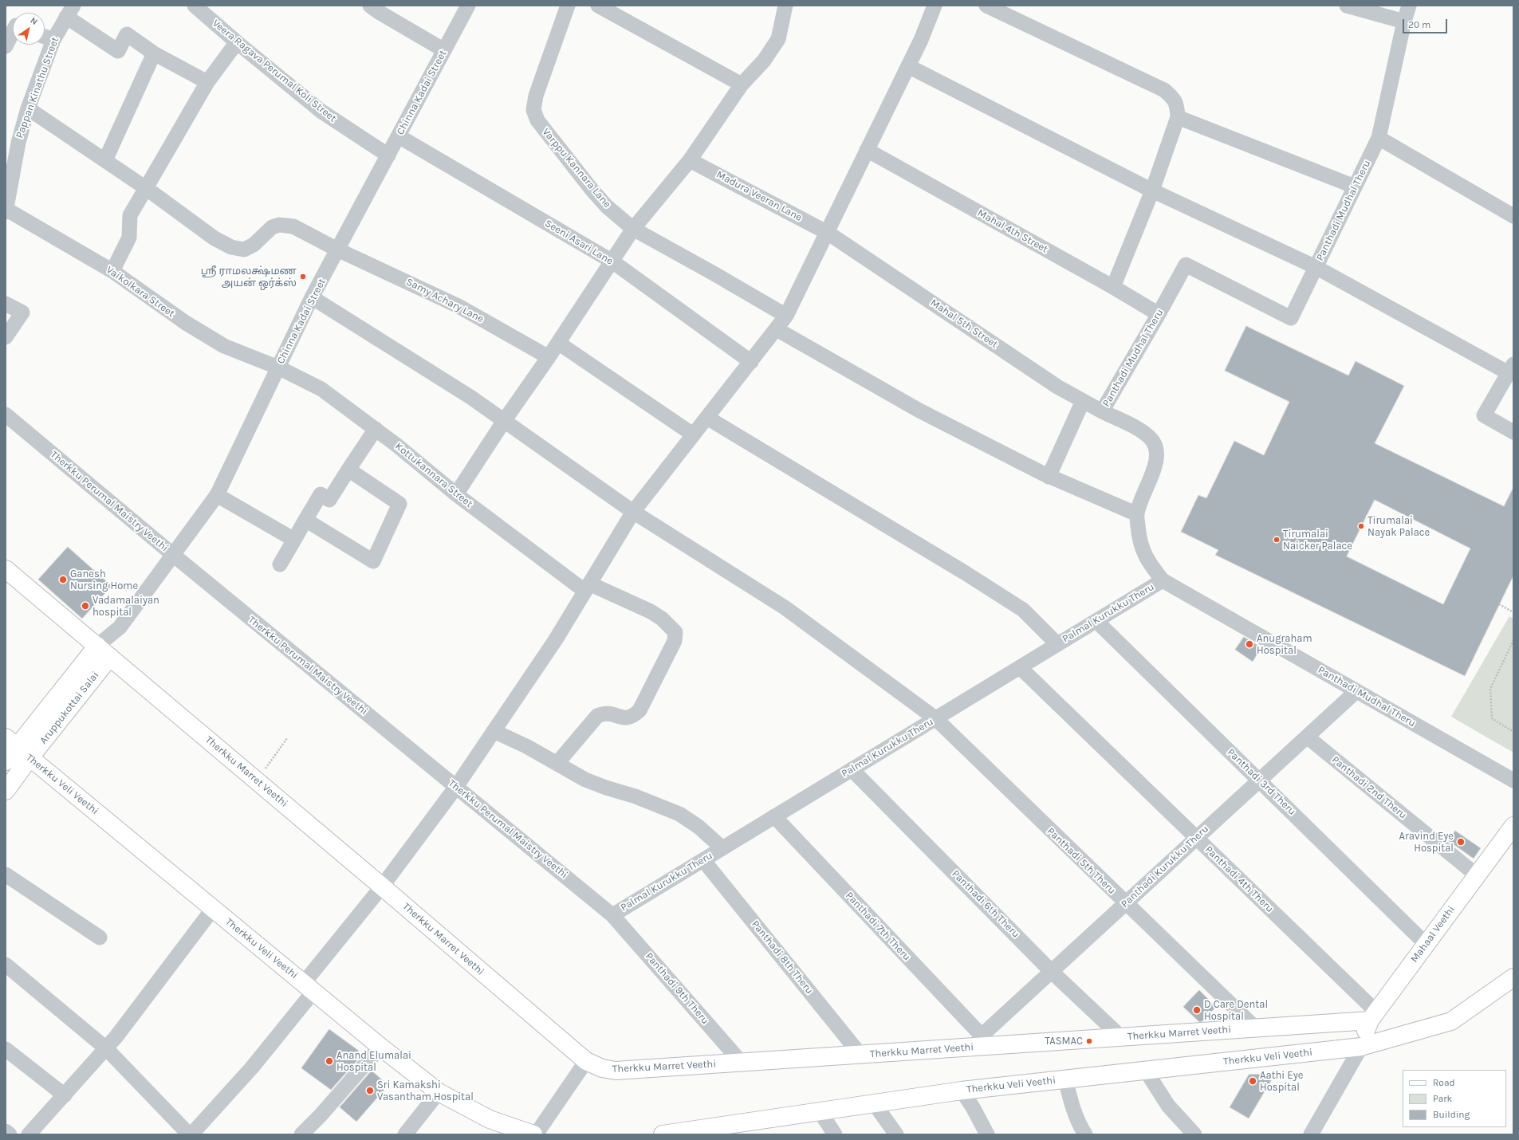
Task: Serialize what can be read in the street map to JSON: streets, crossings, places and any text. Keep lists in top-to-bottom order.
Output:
{
  "streets": {
    "main road": [
      "Aruppukottai Salai",
      "Therkku Marret Veethi",
      "Therkku Veli Veethi",
      "Mahaal Veethi"
    ],
    "street": [
      "Veera Ragava Perumal Koli Street",
      "Pappan Kinathu Street",
      "Chinna Kadai Street",
      "Varppu Kannara Lane",
      "Madura Veeran Lane",
      "Panthadi Mudhal Theru",
      "Mahal 4th Street",
      "Seeni Asari Lane",
      "Vaikolkara Street",
      "Samy Achary Lane",
      "Mahal 5th Street",
      "Kottukannara Street",
      "Therkku Perumal Maistry Veethi",
      "Palmal Kurukku Theru",
      "Panthadi 3rd Theru",
      "Panthadi 2nd Theru",
      "Panthadi 5th Theru",
      "Panthadi Kurukku Theru",
      "Panthadi 4th Theru",
      "Panthadi 6th Theru",
      "Panthadi 7th Theru",
      "Panthadi 8th Theru",
      "Panthadi 9th Theru"
    ]
  },
  "crossings": [
    ["Veera Ragava Perumal Koli Street", "Chinna Kadai Street"],
    ["Pappan Kinathu Street", "Vaikolkara Street"],
    ["Pappan Kinathu Street", "Samy Achary Lane"],
    ["Chinna Kadai Street", "Seeni Asari Lane"],
    ["Chinna Kadai Street", "Vaikolkara Street"],
    ["Chinna Kadai Street", "Samy Achary Lane"],
    ["Chinna Kadai Street", "Kottukannara Street"],
    ["Chinna Kadai Street", "Therkku Perumal Maistry Veethi"],
    ["Chinna Kadai Street", "Aruppukottai Salai"],
    ["Chinna Kadai Street", "Therkku Marret Veethi"],
    ["Chinna Kadai Street", "Panthadi 5th Theru"],
    ["Madura Veeran Lane", "Mahal 5th Street"],
    ["Panthadi Mudhal Theru", "Mahal 4th Street"],
    ["Panthadi Mudhal Theru", "Mahal 5th Street"],
    ["Panthadi Mudhal Theru", "Palmal Kurukku Theru"],
    ["Panthadi Mudhal Theru", "Panthadi Kurukku Theru"],
    ["Vaikolkara Street", "Kottukannara Street"],
    ["Therkku Perumal Maistry Veethi", "Palmal Kurukku Theru"],
    ["Therkku Perumal Maistry Veethi", "Panthadi 9th Theru"],
    ["Palmal Kurukku Theru", "Panthadi 3rd Theru"],
    ["Palmal Kurukku Theru", "Panthadi 5th Theru"],
    ["Palmal Kurukku Theru", "Panthadi 4th Theru"],
    ["Palmal Kurukku Theru", "Panthadi 6th Theru"],
    ["Palmal Kurukku Theru", "Panthadi 7th Theru"],
    ["Palmal Kurukku Theru", "Panthadi 8th Theru"],
    ["Palmal Kurukku Theru", "Panthadi 9th Theru"],
    ["Aruppukottai Salai", "Therkku Marret Veethi"],
    ["Aruppukottai Salai", "Therkku Veli Veethi"],
    ["Therkku Marret Veethi", "Panthadi 5th Theru"],
    ["Therkku Marret Veethi", "Panthadi Kurukku Theru"],
    ["Therkku Marret Veethi", "Panthadi 4th Theru"],
    ["Therkku Marret Veethi", "Panthadi 6th Theru"],
    ["Therkku Marret Veethi", "Panthadi 7th Theru"],
    ["Therkku Marret Veethi", "Mahaal Veethi"],
    ["Therkku Marret Veethi", "Panthadi 8th Theru"],
    ["Therkku Marret Veethi", "Panthadi 9th Theru"],
    ["Panthadi 3rd Theru", "Panthadi Kurukku Theru"],
    ["Panthadi 3rd Theru", "Mahaal Veethi"],
    ["Therkku Veli Veethi", "Mahaal Veethi"],
    ["Panthadi 2nd Theru", "Panthadi Kurukku Theru"],
    ["Panthadi 2nd Theru", "Mahaal Veethi"],
    ["Panthadi 5th Theru", "Panthadi Kurukku Theru"],
    ["Panthadi Kurukku Theru", "Panthadi 4th Theru"],
    ["Panthadi Kurukku Theru", "Panthadi 6th Theru"],
    ["Panthadi Kurukku Theru", "Panthadi 7th Theru"],
    ["Panthadi 4th Theru", "Mahaal Veethi"]
  ],
  "places": [
    "ஶ்ரீ ராமலக்ஷ்மண அயன் ஒர்க்ஸ்",
    "Tirumalai Nayak Palace",
    "Tirumalai Naicker Palace",
    "Ganesh Nursing Home",
    "Vadamalaiyan hospital",
    "Anugraham Hospital",
    "Aravind Eye Hospital",
    "D Care Dental Hospital",
    "TASMAC",
    "Anand Elumalai Hospital",
    "Aathi Eye Hospital",
    "Sri Kamakshi Vasantham Hospital"
  ],
  "legend": ["Road", "Park", "Building"],
  "scale_bar": "20 m",
  "north": "top right"
}
